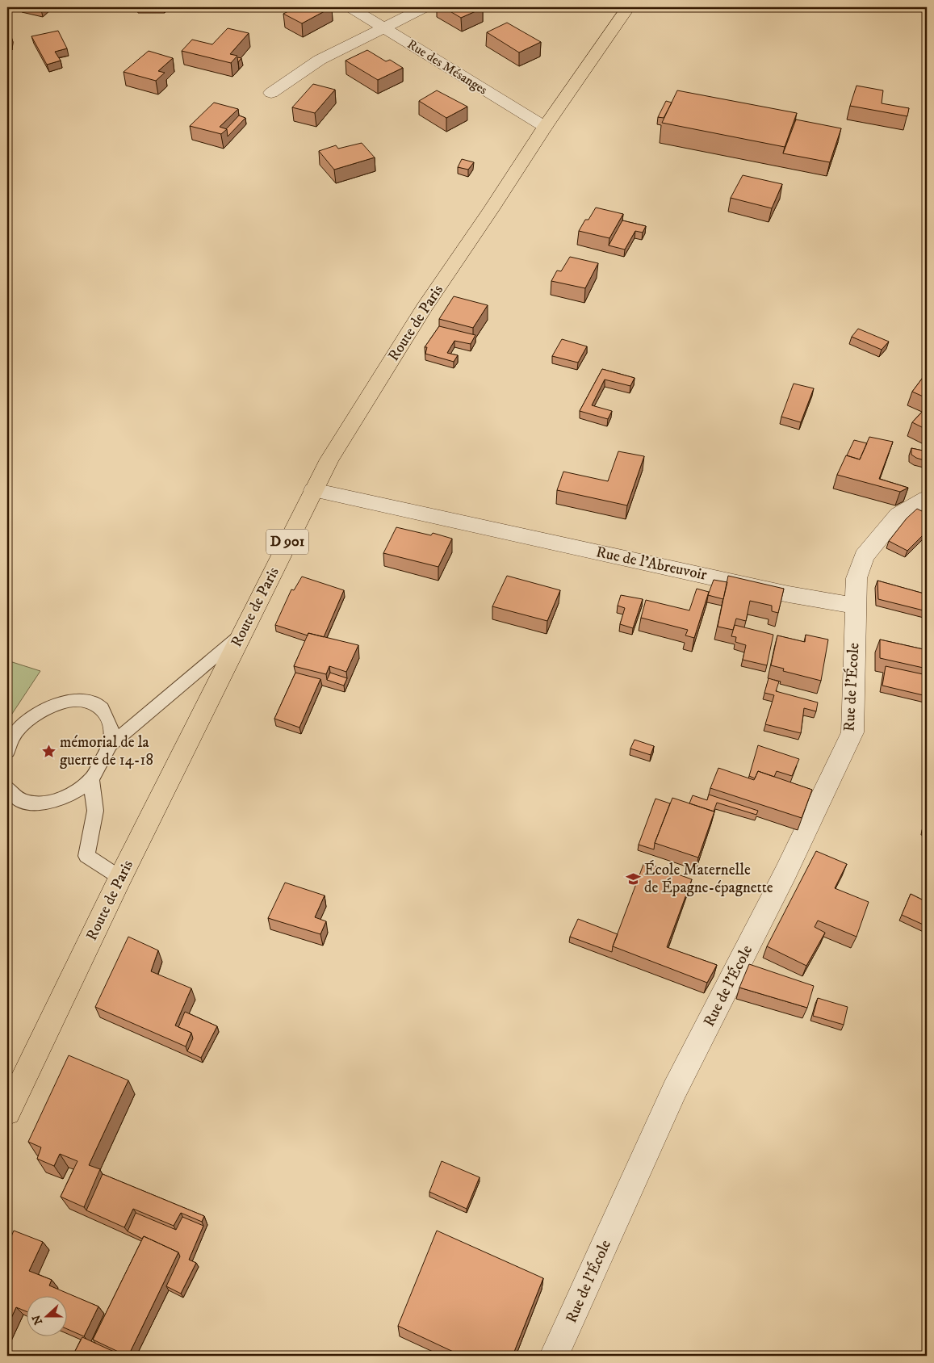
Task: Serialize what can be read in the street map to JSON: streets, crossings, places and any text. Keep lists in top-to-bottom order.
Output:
{
  "streets": {
    "main road": ["Route de Paris", "D 901"],
    "street": ["Rue des Mésanges", "Rue de l'Abreuvoir", "Rue de l'École"]
  },
  "crossings": [
    ["Rue des Mésanges", "Route de Paris"],
    ["Route de Paris", "Rue de l'Abreuvoir"],
    ["Rue de l'Abreuvoir", "Rue de l'École"]
  ],
  "places": {
    "place": ["mémorial de la guerre de 14-18"],
    "school or university": ["École Maternelle de Épagne-épagnette"]
  },
  "north": "left"
}
